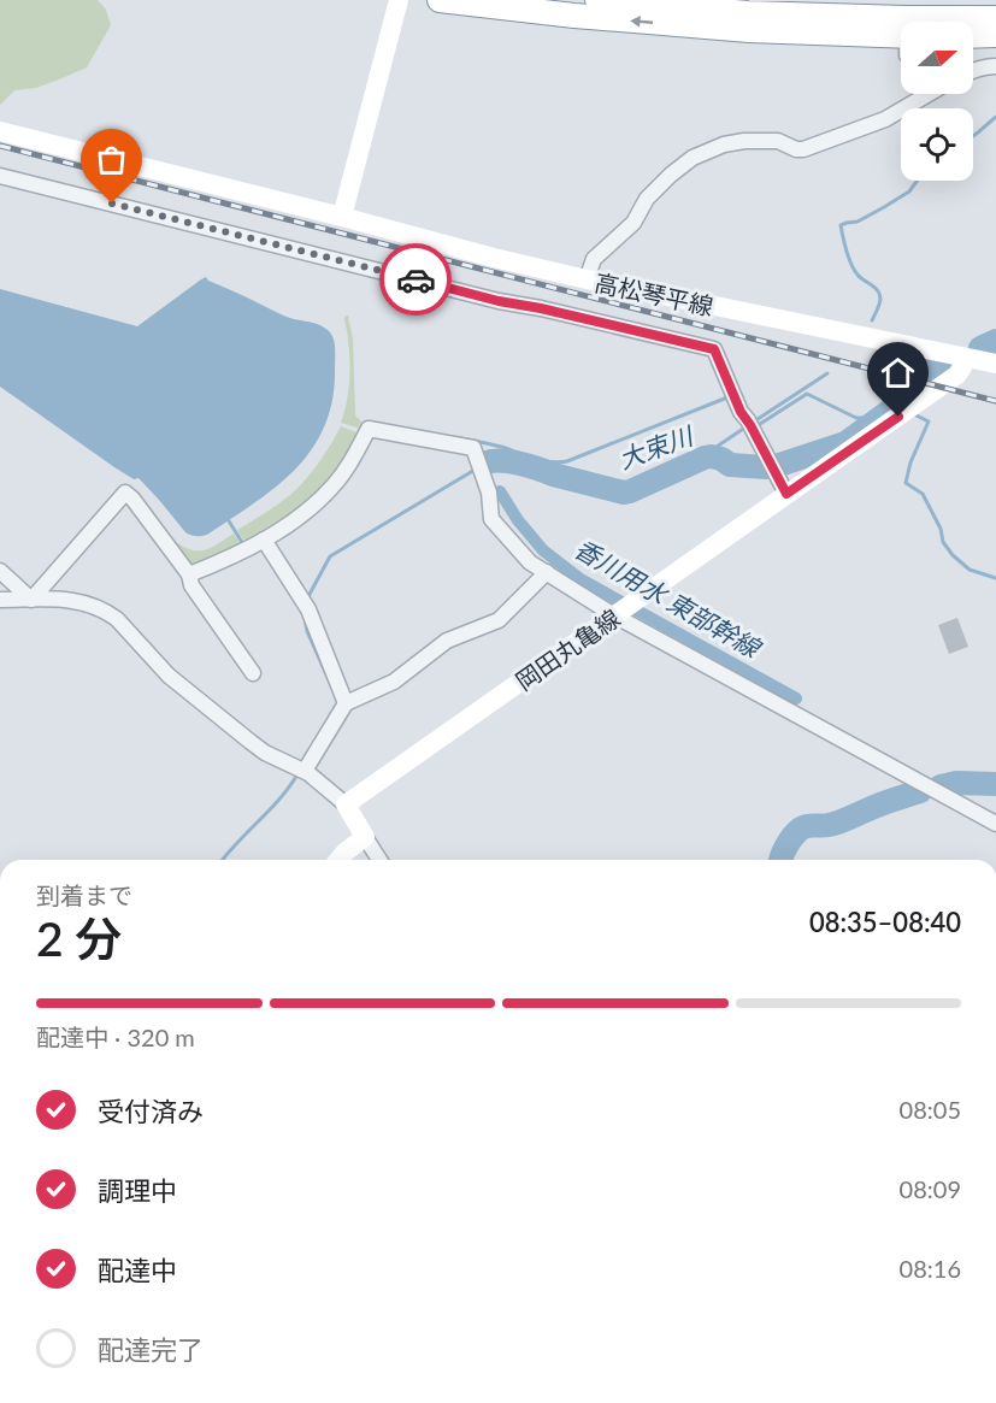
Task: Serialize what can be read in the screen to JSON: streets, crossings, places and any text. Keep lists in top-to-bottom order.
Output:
{
  "streets": {
    "main road": ["高松琴平線", "岡田丸亀線"]
  },
  "crossings": [
    ["高松琴平線", "岡田丸亀線"]
  ],
  "water": ["大束川", "香川用水 東部幹線"],
  "north": "right",
  "page": {
    "heading": ["2 分", "到着まで", "08:35–08:40"],
    "bar": "配達中 · 320 m",
    "list": [
      ["受付済み", "08:05"],
      ["調理中", "08:09"],
      ["配達中", "08:16"],
      "配達完了"
    ]
  }
}
